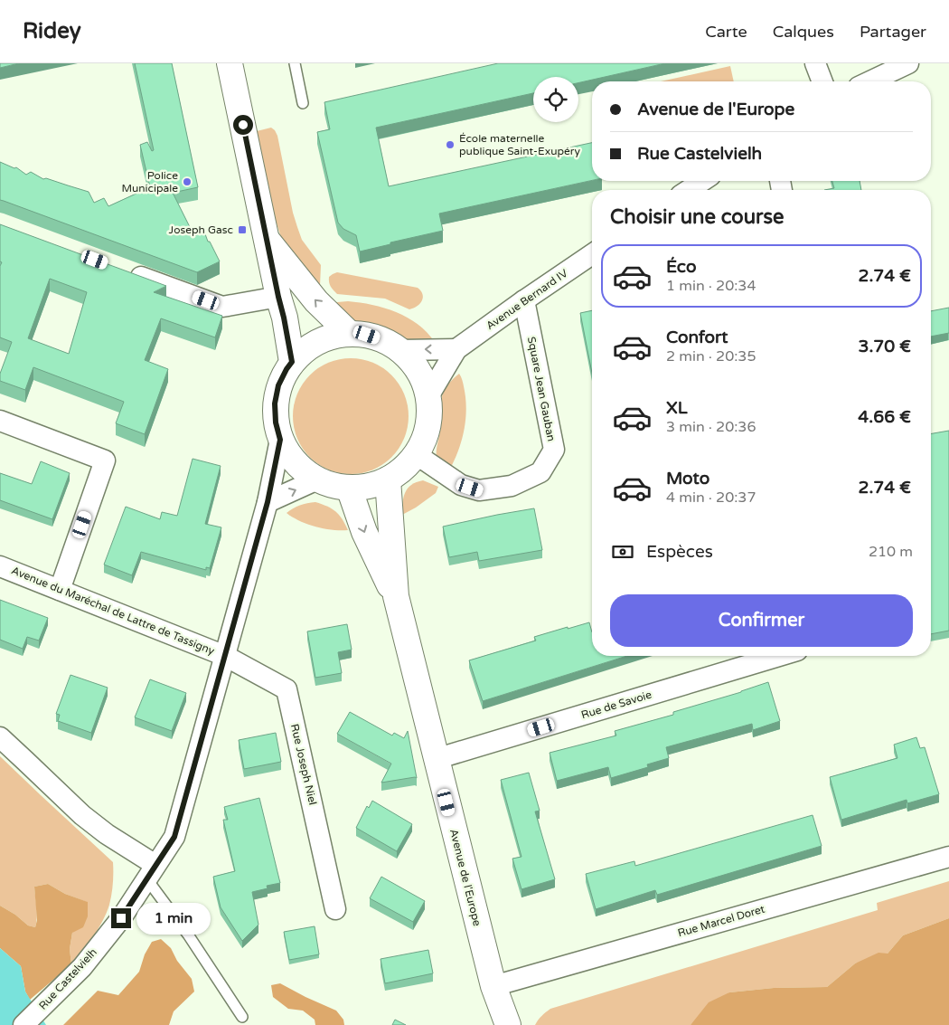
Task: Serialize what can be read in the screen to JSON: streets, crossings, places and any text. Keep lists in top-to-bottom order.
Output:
{
  "streets": {
    "street": [
      "Avenue Bernard IV",
      "Square Jean Gauban",
      "Avenue du Maréchal de Lattre de Tassigny",
      "Rue de Savoie",
      "Rue Joseph Niel",
      "Avenue de l'Europe",
      "Rue Marcel Doret",
      "Rue Castelvielh"
    ]
  },
  "crossings": [
    ["Avenue Bernard IV", "Square Jean Gauban"],
    ["Avenue Bernard IV", "Avenue de l'Europe"],
    ["Avenue Bernard IV", "Rue Castelvielh"],
    ["Square Jean Gauban", "Avenue de l'Europe"],
    ["Square Jean Gauban", "Rue Castelvielh"],
    ["Avenue du Maréchal de Lattre de Tassigny", "Rue Joseph Niel"],
    ["Avenue du Maréchal de Lattre de Tassigny", "Rue Castelvielh"],
    ["Rue de Savoie", "Avenue de l'Europe"],
    ["Rue Joseph Niel", "Rue Castelvielh"],
    ["Avenue de l'Europe", "Rue Marcel Doret"],
    ["Avenue de l'Europe", "Rue Castelvielh"]
  ],
  "places": {
    "other": ["École maternelle publique Saint-Exupéry", "Police Municipale"],
    "transit": ["Joseph Gasc"]
  },
  "page": {
    "header": "Ridey",
    "nav": ["Carte", "Calques", "Partager"],
    "banner": ["Avenue de l'Europe", "Rue Castelvielh"],
    "heading": "Choisir une course",
    "list": [
      {
        "name": "Éco",
        "note": "1 min · 20:34",
        "value": "2.74 €"
      },
      {
        "name": "Confort",
        "note": "2 min · 20:35",
        "value": "3.70 €"
      },
      {
        "name": "XL",
        "note": "3 min · 20:36",
        "value": "4.66 €"
      },
      {
        "name": "Moto",
        "note": "4 min · 20:37",
        "value": "2.74 €"
      }
    ],
    "pay": ["Espèces", "210 m"],
    "buttons": "Confirmer",
    "bubble": "1 min"
  }
}
